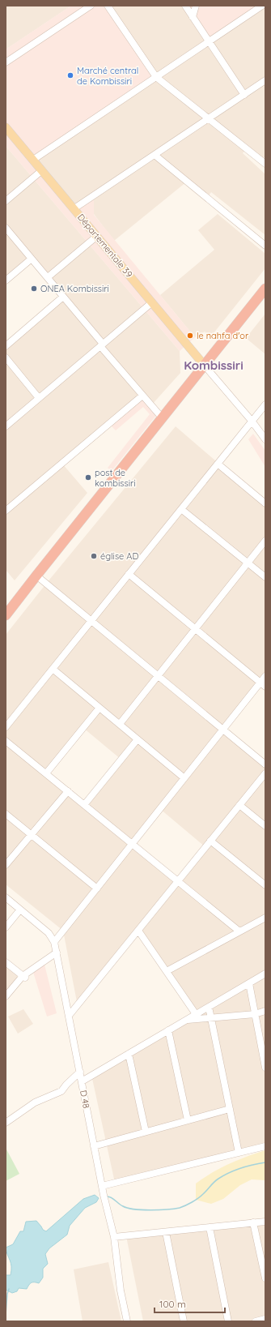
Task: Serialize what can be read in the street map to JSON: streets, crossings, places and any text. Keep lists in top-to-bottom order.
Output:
{
  "streets": {
    "main road": ["Départementale 39"],
    "street": ["D 48"]
  },
  "districts": ["Kombissiri"],
  "places": [
    "Marché central de Kombissiri",
    "ONEA Kombissiri",
    "le nahfa d'or",
    "post de kombissiri",
    "église AD"
  ],
  "scale_bar": "100 m"
}
